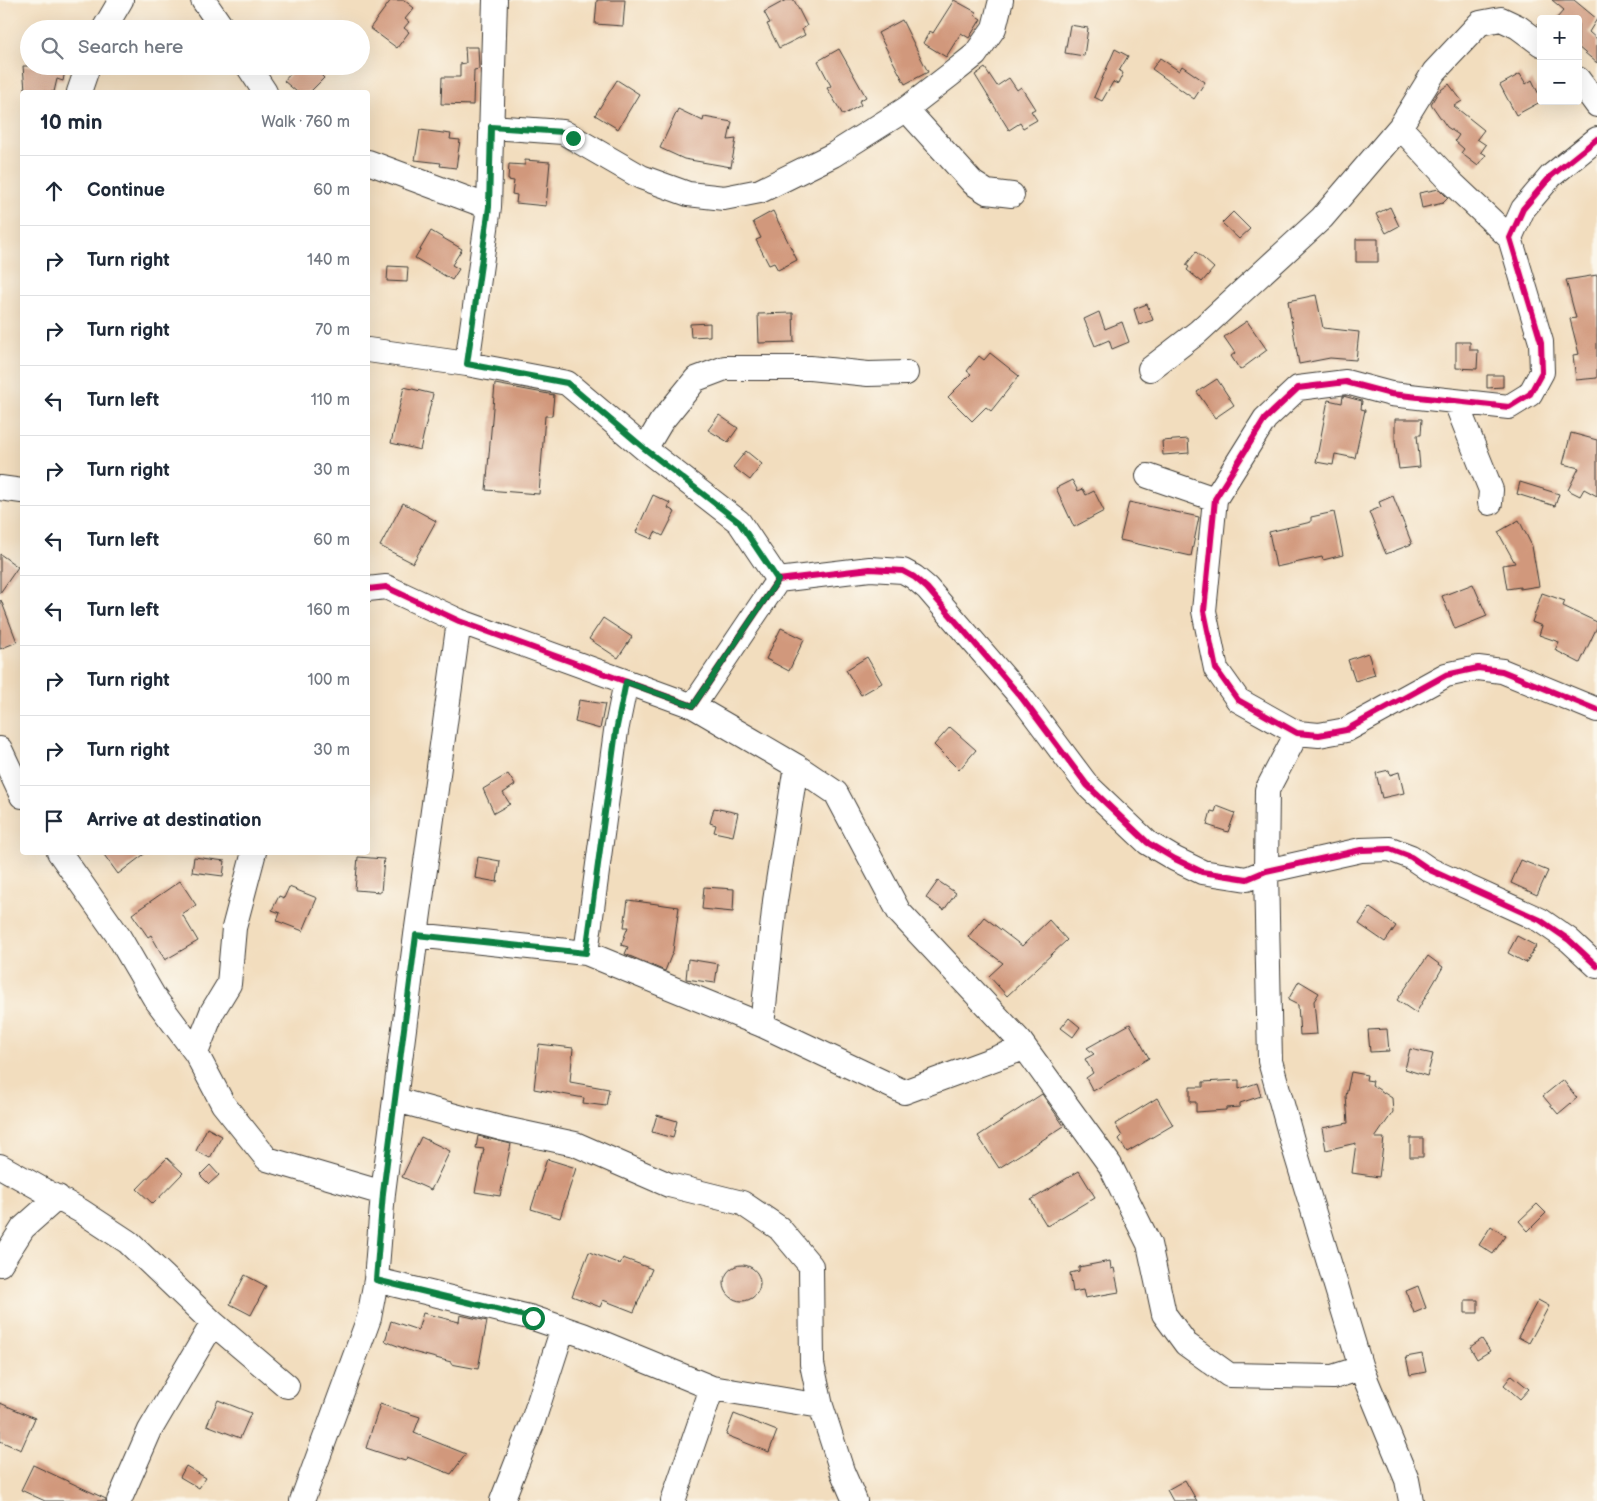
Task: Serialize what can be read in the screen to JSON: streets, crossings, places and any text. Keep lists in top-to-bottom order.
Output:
{
  "page": {
    "map_buttons": ["+", "−"],
    "search": "Search here",
    "heading": ["10 min", "Walk · 760 m"],
    "list": [
      ["Continue", "60 m"],
      ["Turn right", "140 m"],
      ["Turn right", "70 m"],
      ["Turn left", "110 m"],
      ["Turn right", "30 m"],
      ["Turn left", "60 m"],
      ["Turn left", "160 m"],
      ["Turn right", "100 m"],
      ["Turn right", "30 m"],
      "Arrive at destination"
    ]
  }
}
